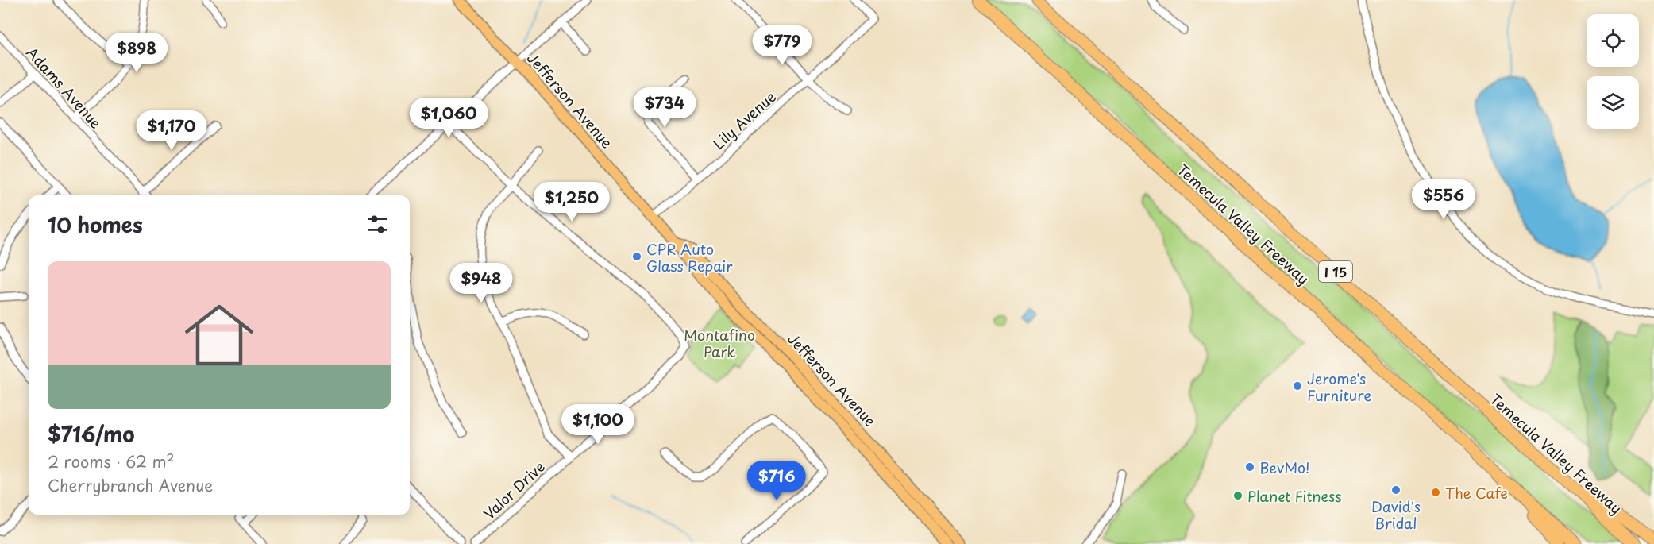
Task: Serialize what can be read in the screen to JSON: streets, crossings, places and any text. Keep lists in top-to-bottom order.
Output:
{
  "streets": {
    "highway": ["Temecula Valley Freeway", "I 15"],
    "main road": ["Jefferson Avenue"],
    "street": ["Adams Avenue", "Lily Avenue", "Valor Drive"]
  },
  "crossings": [
    ["Jefferson Avenue", "Lily Avenue"]
  ],
  "parks": ["Montafino Park"],
  "places": [
    "CPR Auto Glass Repair",
    "Jerome's Furniture",
    "BevMo!",
    "David's Bridal",
    "The Cafe",
    "Planet Fitness"
  ],
  "page": {
    "price": [
      "$779",
      "$898",
      "$734",
      "$1,060",
      "$1,170",
      "$556",
      "$1,250",
      "$948",
      "$1,100",
      "$716"
    ],
    "heading": "10 homes",
    "list": [
      {
        "name": "$716/mo",
        "note": "2 rooms · 62 m² · Cherrybranch Avenue"
      }
    ]
  }
}
